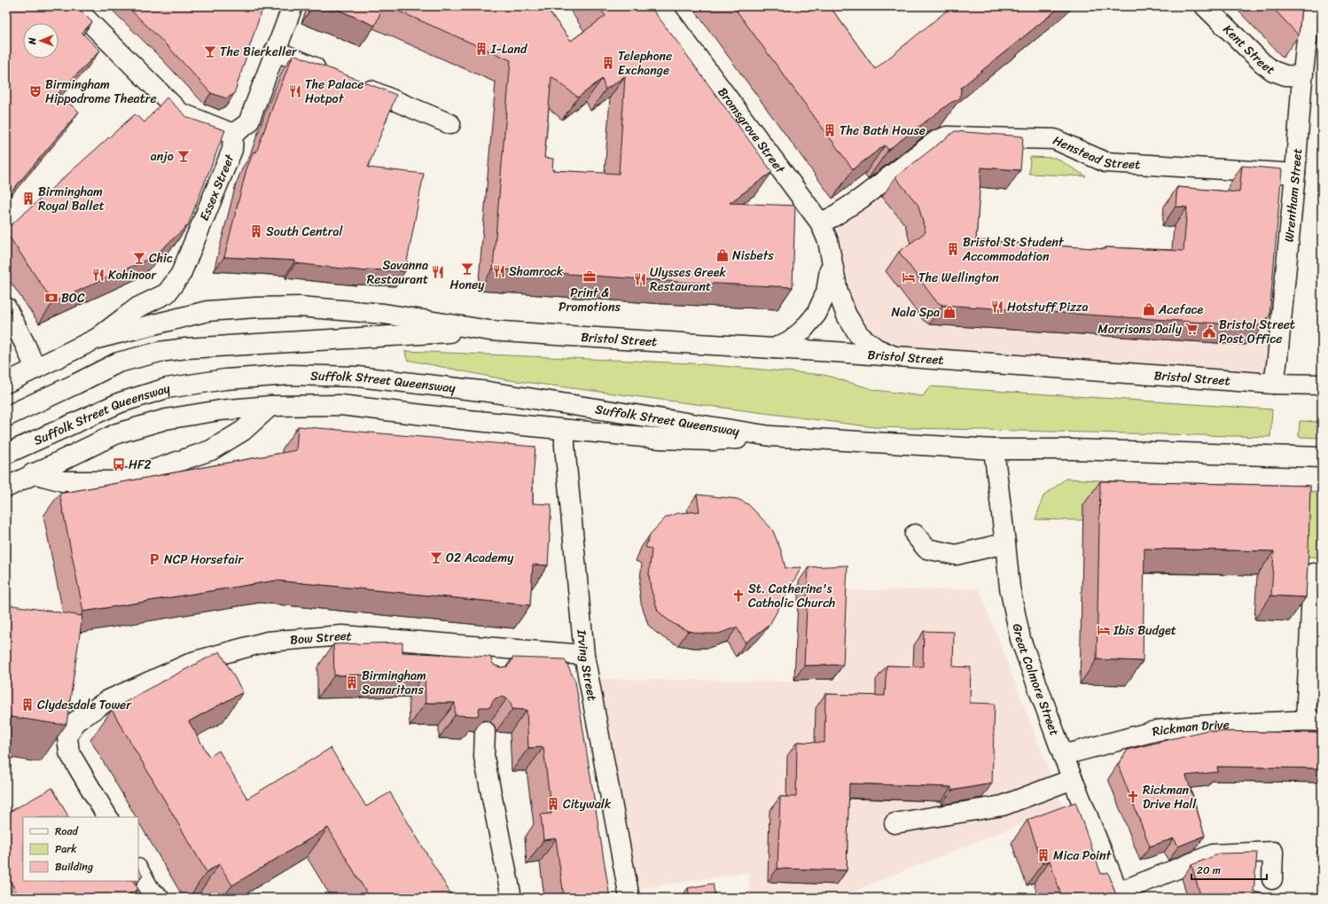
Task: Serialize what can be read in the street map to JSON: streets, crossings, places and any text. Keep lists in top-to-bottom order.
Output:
{
  "streets": {
    "main road": [
      "Kent Street",
      "Bromsgrove Street",
      "Henstead Street",
      "Essex Street",
      "Wrentham Street",
      "Bristol Street",
      "Suffolk Street Queensway",
      "Bow Street",
      "Irving Street",
      "Great Colmore Street",
      "Rickman Drive"
    ]
  },
  "crossings": [
    ["Kent Street", "Wrentham Street"],
    ["Bromsgrove Street", "Henstead Street"],
    ["Bromsgrove Street", "Bristol Street"],
    ["Henstead Street", "Wrentham Street"],
    ["Wrentham Street", "Bristol Street"],
    ["Bow Street", "Irving Street"],
    ["Great Colmore Street", "Rickman Drive"]
  ],
  "places": {
    "building": [
      "I-Land",
      "Telephone Exchange",
      "The Bath House",
      "Birmingham Royal Ballet",
      "South Central",
      "Bristol St Student Accommodation",
      "Birmingham Samaritans",
      "Clydesdale Tower",
      "Citywalk",
      "Mica Point"
    ],
    "bar": [
      "The Bierkeller",
      "anjo",
      "Chic",
      "Honey",
      "O2 Academy"
    ],
    "theatre": ["Birmingham Hippodrome Theatre"],
    "restaurant": [
      "The Palace Hotpot",
      "Shamrock",
      "Savanna Restaurant",
      "Kohinoor",
      "Ulysses Greek Restaurant",
      "Hotstuff Pizza"
    ],
    "shop": ["Nisbets", "Aceface", "Nala Spa"],
    "office": ["Print & Promotions"],
    "hotel": ["The Wellington", "Ibis Budget"],
    "bank": ["BOC"],
    "supermarket": ["Morrisons Daily"],
    "public building": ["Bristol Street Post Office"],
    "bus stop": ["HF2"],
    "parking": ["NCP Horsefair"],
    "church": ["St. Catherine's Catholic Church", "Rickman Drive Hall"]
  },
  "legend": ["Road", "Park", "Building"],
  "scale_bar": "20 m",
  "north": "left"
}
